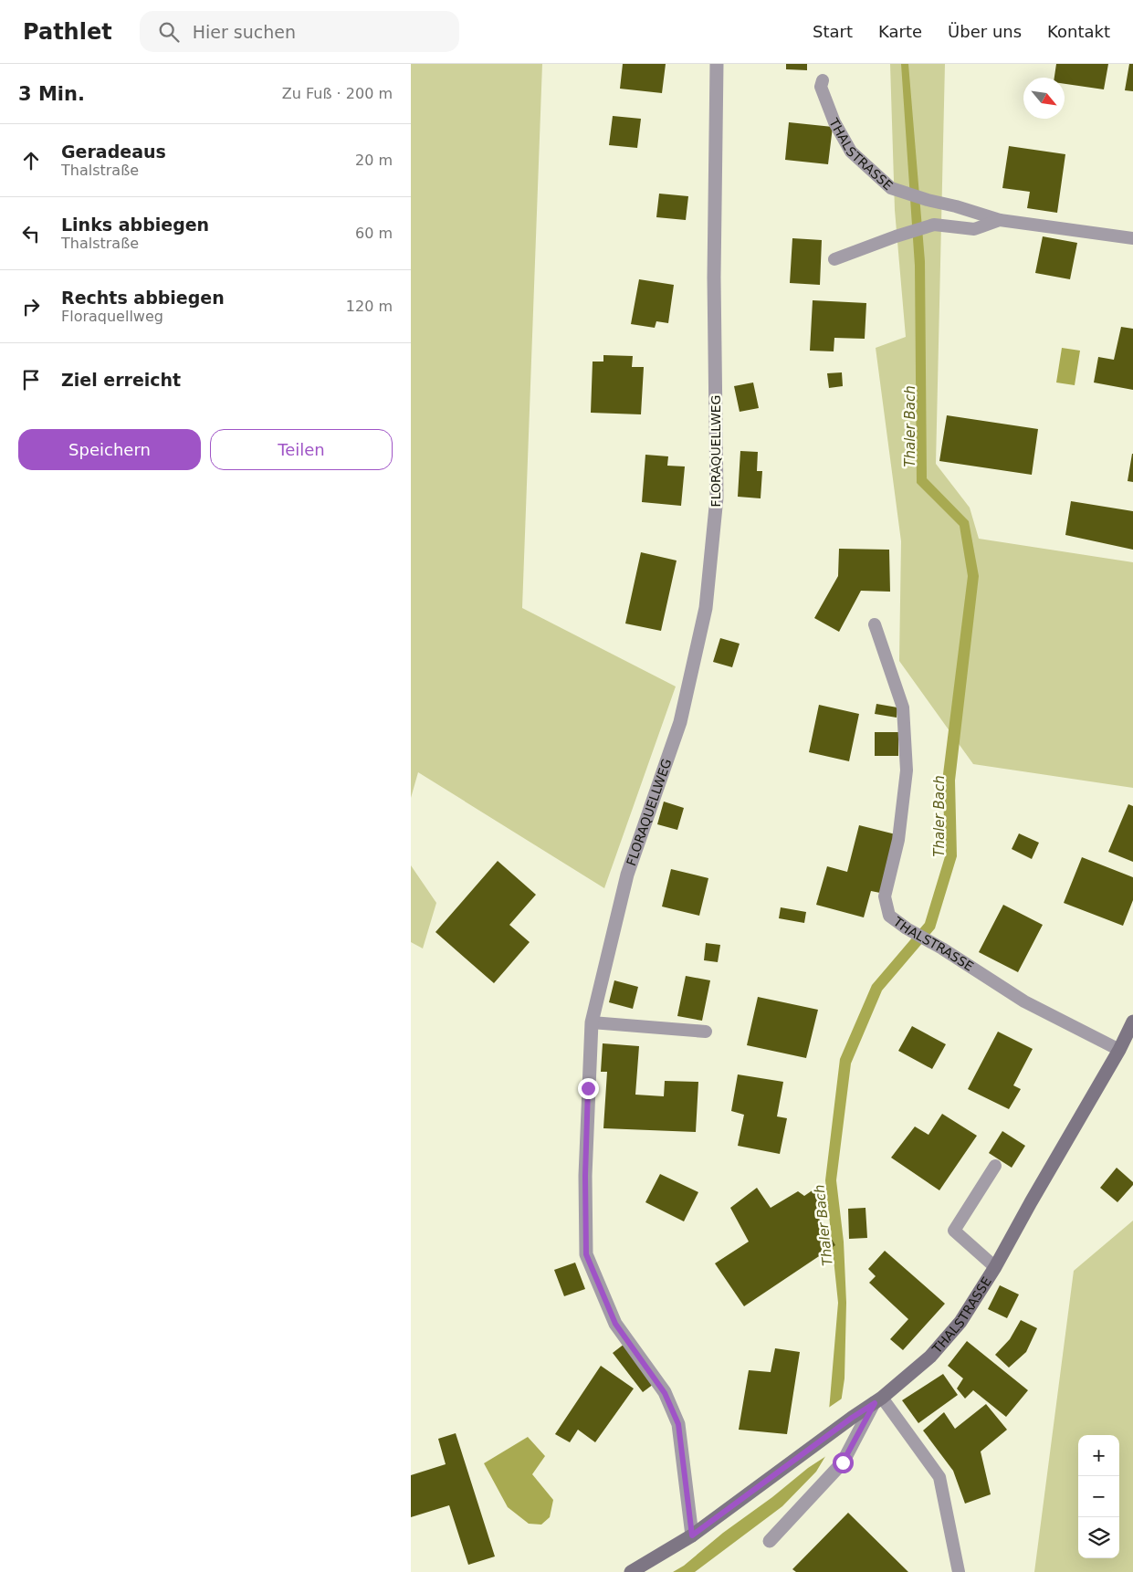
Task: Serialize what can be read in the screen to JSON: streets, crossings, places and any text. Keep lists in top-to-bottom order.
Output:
{
  "streets": {
    "main road": ["THALSTRASSE"],
    "street": ["FLORAQUELLWEG"]
  },
  "crossings": [
    ["THALSTRASSE", "FLORAQUELLWEG"]
  ],
  "water": ["Thaler Bach"],
  "north": "bottom right",
  "page": {
    "header": "Pathlet",
    "search": "Hier suchen",
    "nav": [
      "Start",
      "Karte",
      "Über uns",
      "Kontakt"
    ],
    "heading": ["3 Min.", "Zu Fuß · 200 m"],
    "list": [
      ["Geradeaus", "Thalstraße", "20 m"],
      ["Links abbiegen", "Thalstraße", "60 m"],
      ["Rechts abbiegen", "Floraquellweg", "120 m"],
      "Ziel erreicht"
    ],
    "buttons": ["Speichern", "Teilen"],
    "map_buttons": ["+", "−"]
  }
}
